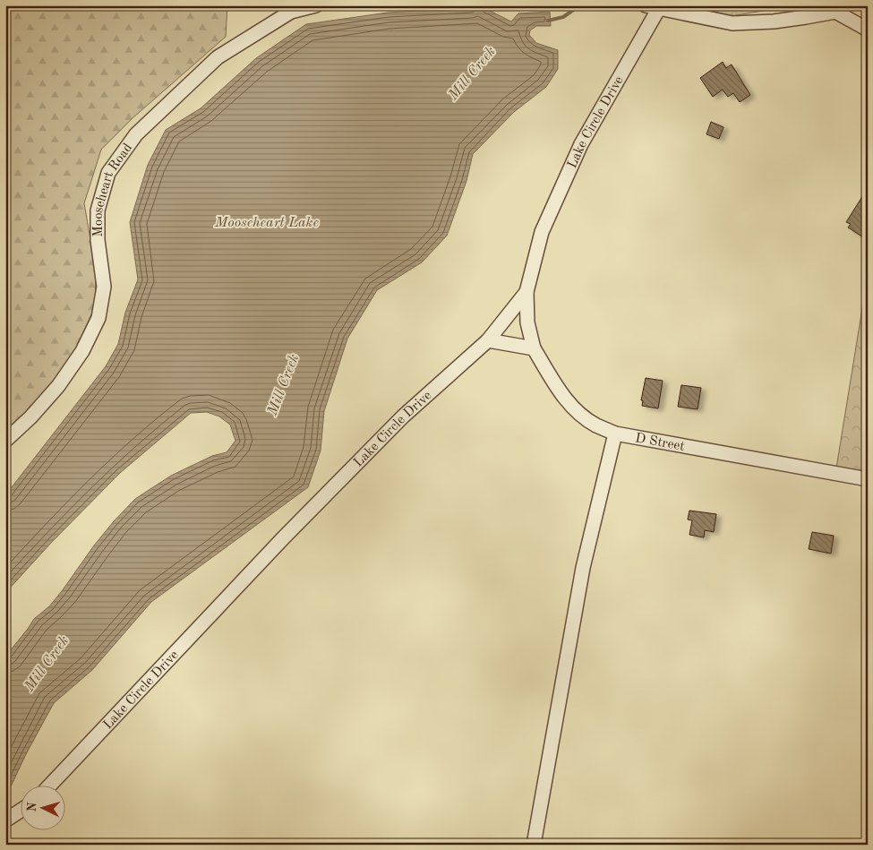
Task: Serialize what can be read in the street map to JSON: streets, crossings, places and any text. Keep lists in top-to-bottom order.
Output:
{
  "streets": {
    "street": ["Lake Circle Drive", "Mooseheart Road", "D Street"]
  },
  "crossings": [
    ["Lake Circle Drive", "D Street"]
  ],
  "water": ["Mill Creek", "Mooseheart Lake"],
  "north": "left"
}
